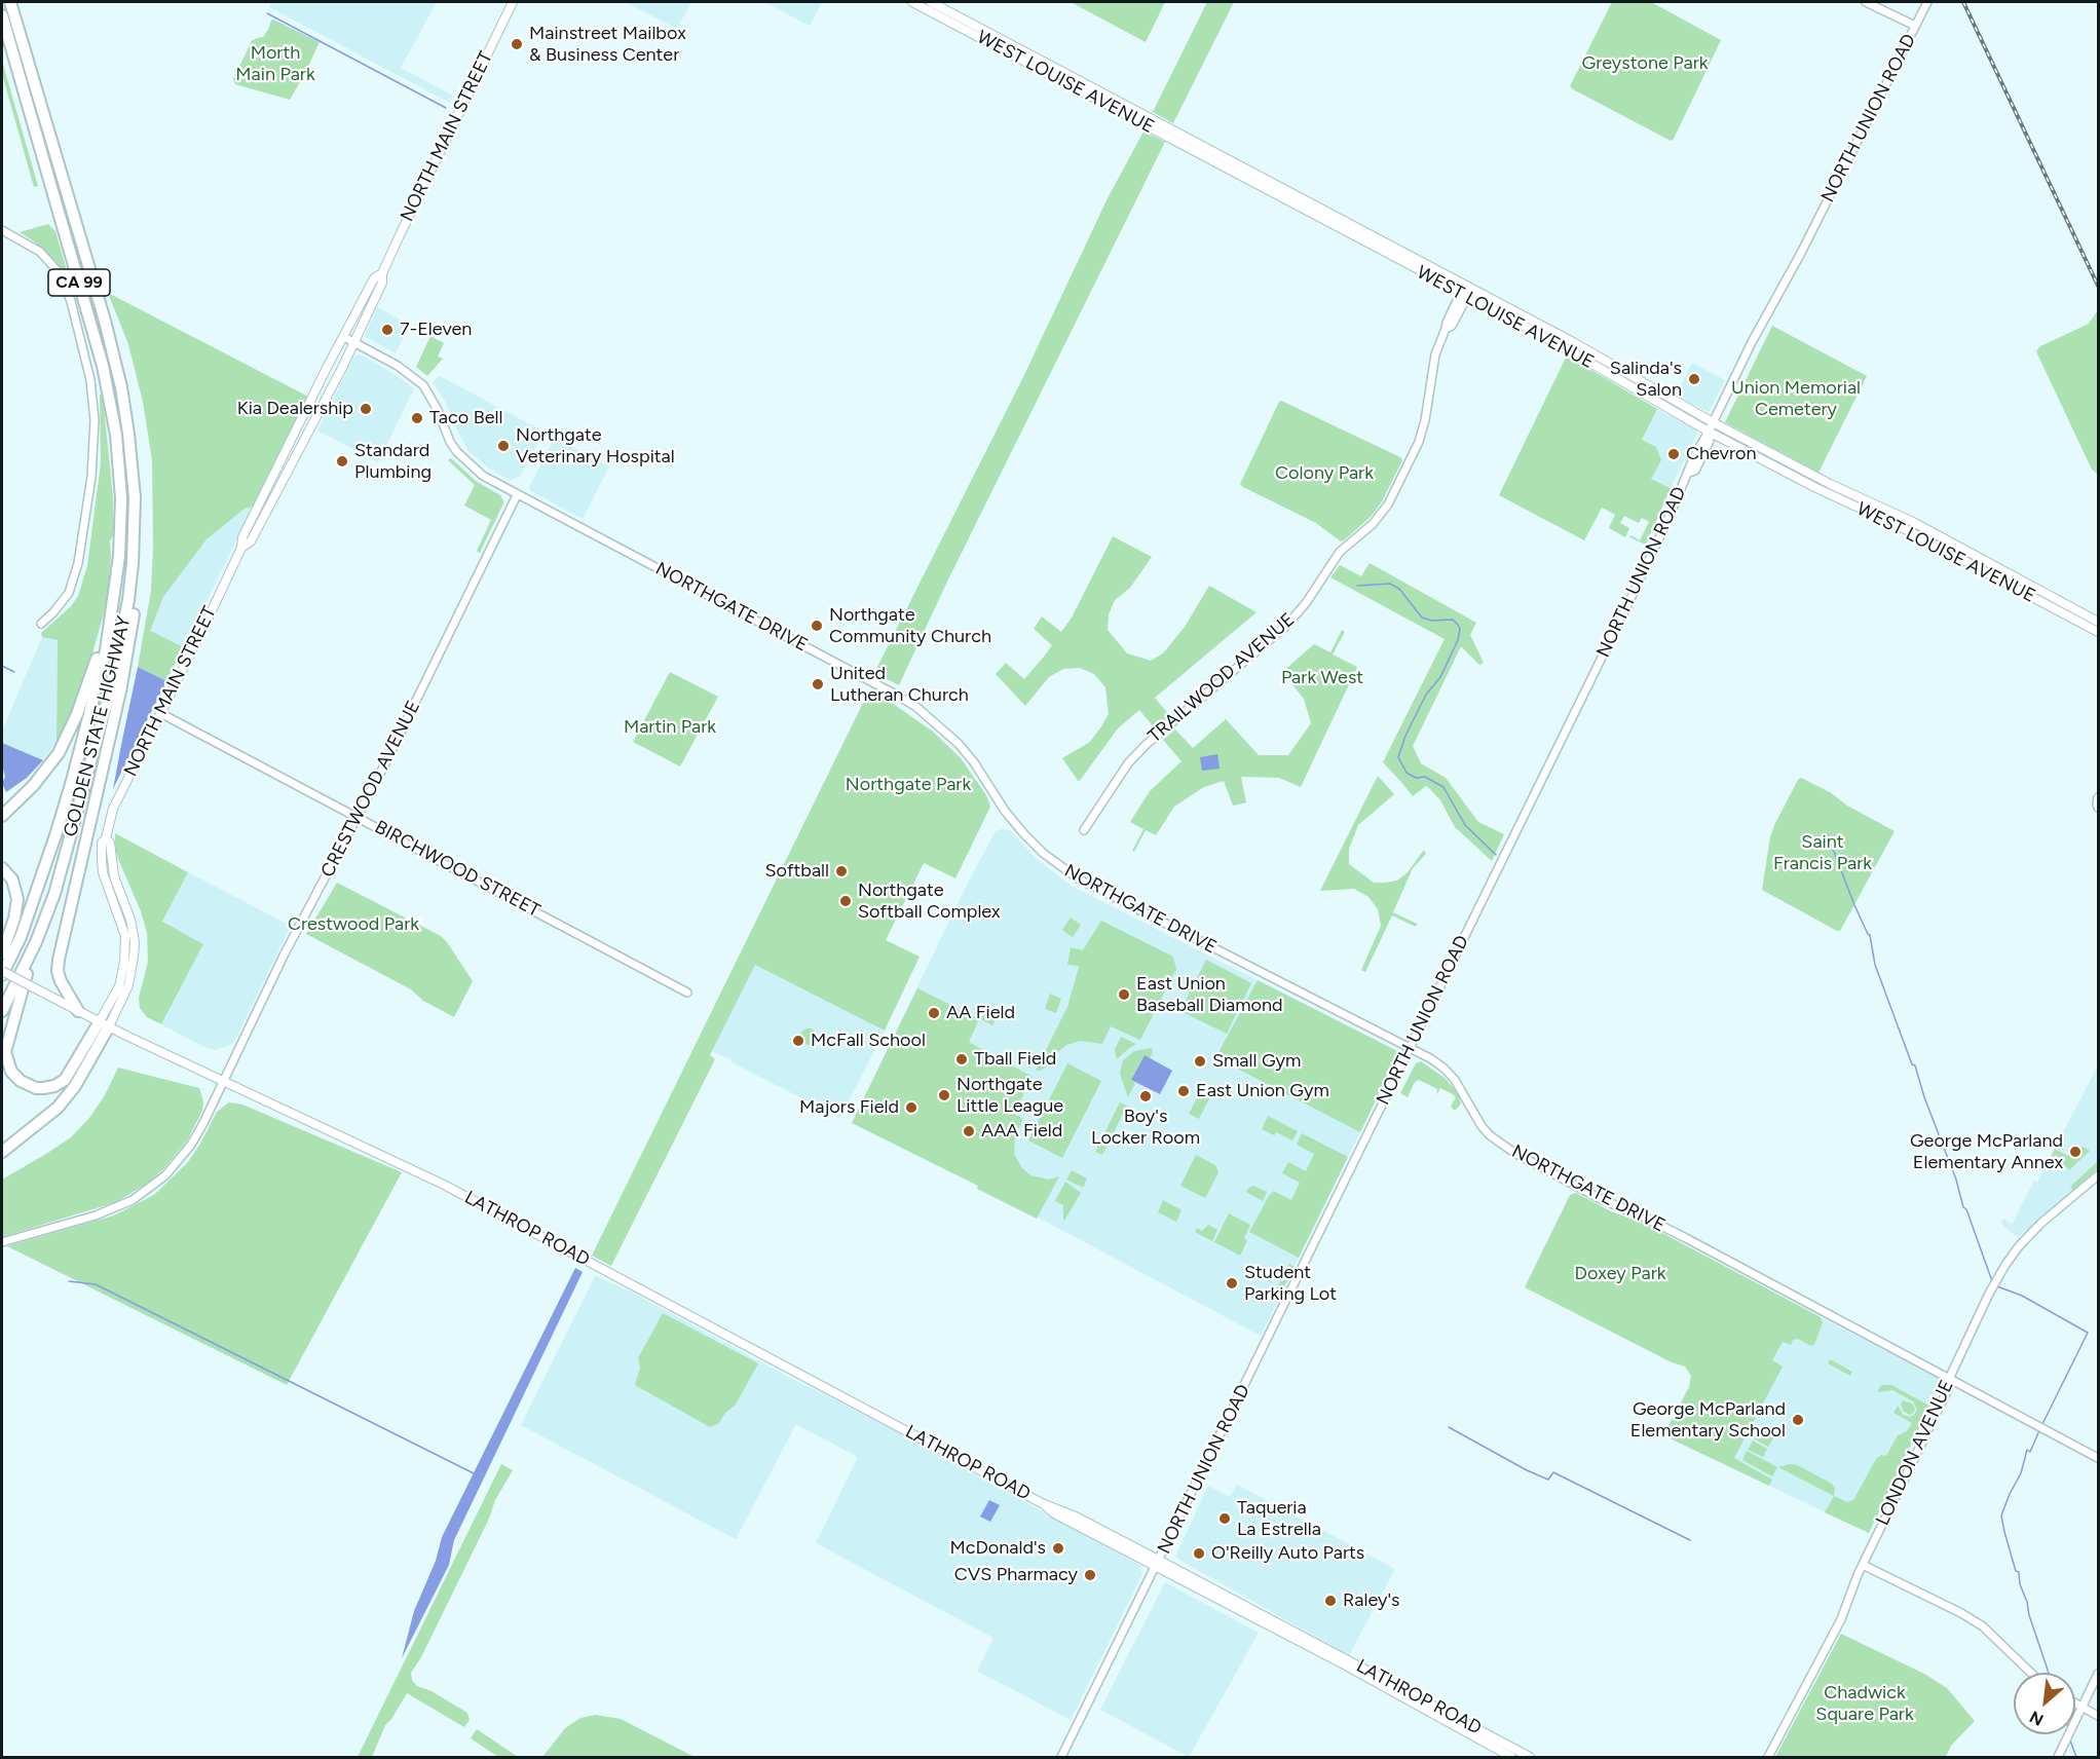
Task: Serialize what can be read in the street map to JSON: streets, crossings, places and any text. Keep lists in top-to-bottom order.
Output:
{
  "streets": {
    "highway": ["CA 99", "GOLDEN STATE HIGHWAY"],
    "main road": ["WEST LOUISE AVENUE", "NORTH MAIN STREET", "LATHROP ROAD"],
    "street": [
      "NORTH UNION ROAD",
      "NORTHGATE DRIVE",
      "TRAILWOOD AVENUE",
      "CRESTWOOD AVENUE",
      "BIRCHWOOD STREET",
      "LONDON AVENUE"
    ]
  },
  "crossings": [
    ["WEST LOUISE AVENUE", "NORTH UNION ROAD"],
    ["WEST LOUISE AVENUE", "TRAILWOOD AVENUE"],
    ["NORTH UNION ROAD", "NORTHGATE DRIVE"],
    ["NORTH UNION ROAD", "LATHROP ROAD"],
    ["NORTH MAIN STREET", "NORTHGATE DRIVE"],
    ["NORTH MAIN STREET", "BIRCHWOOD STREET"],
    ["NORTH MAIN STREET", "LATHROP ROAD"],
    ["NORTHGATE DRIVE", "CRESTWOOD AVENUE"],
    ["NORTHGATE DRIVE", "LONDON AVENUE"],
    ["CRESTWOOD AVENUE", "BIRCHWOOD STREET"],
    ["CRESTWOOD AVENUE", "LATHROP ROAD"]
  ],
  "parks": [
    "Morth Main Park",
    "Greystone Park",
    "Union Memorial Cemetery",
    "Colony Park",
    "Park West",
    "Martin Park",
    "Northgate Park",
    "Saint Francis Park",
    "Crestwood Park",
    "Doxey Park",
    "Chadwick Square Park"
  ],
  "places": [
    "Mainstreet Mailbox & Business Center",
    "7-Eleven",
    "Salinda's Salon",
    "Kia Dealership",
    "Taco Bell",
    "Northgate Veterinary Hospital",
    "Chevron",
    "Standard Plumbing",
    "Northgate Community Church",
    "United Lutheran Church",
    "Softball",
    "Northgate Softball Complex",
    "East Union Baseball Diamond",
    "AA Field",
    "McFall School",
    "Tball Field",
    "Small Gym",
    "East Union Gym",
    "Northgate Little League",
    "Boy's Locker Room",
    "Majors Field",
    "AAA Field",
    "George McParland Elementary Annex",
    "Student Parking Lot",
    "George McParland Elementary School",
    "Taqueria La Estrella",
    "McDonald's",
    "O'Reilly Auto Parts",
    "CVS Pharmacy",
    "Raley's"
  ],
  "north": "bottom left"
}
